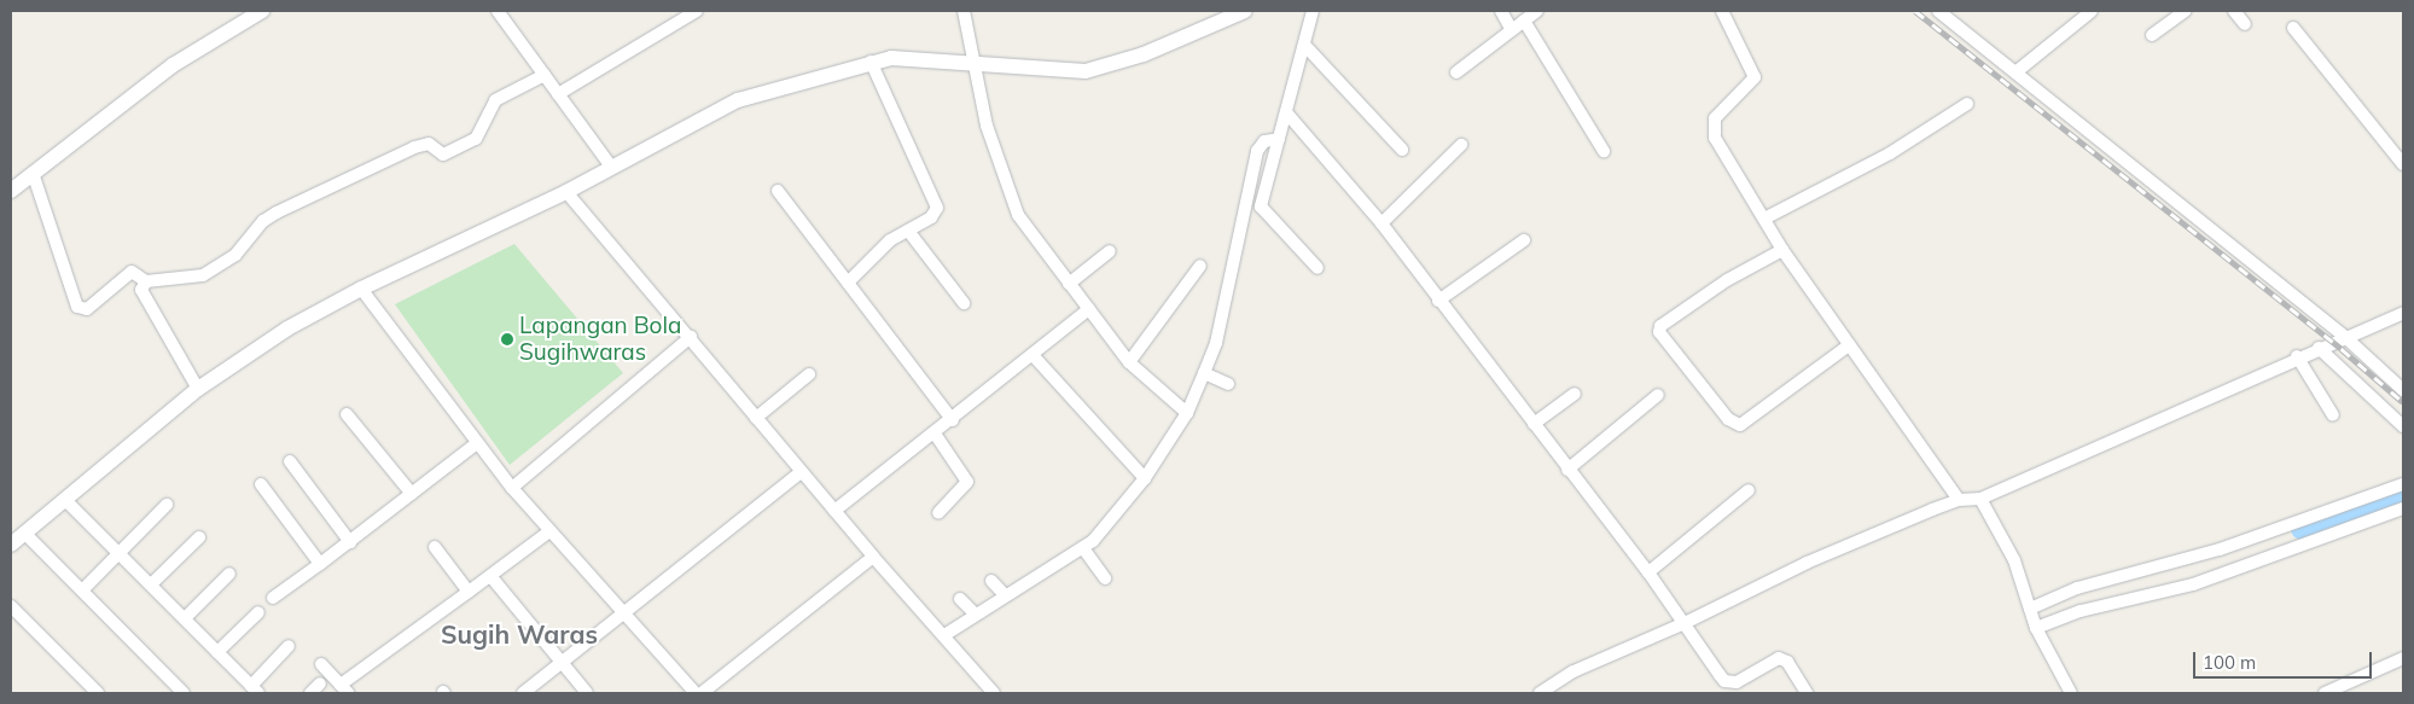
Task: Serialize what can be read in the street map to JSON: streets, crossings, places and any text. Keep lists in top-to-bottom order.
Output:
{
  "districts": ["Sugih Waras"],
  "places": ["Lapangan Bola Sugihwaras"],
  "scale_bar": "100 m"
}
